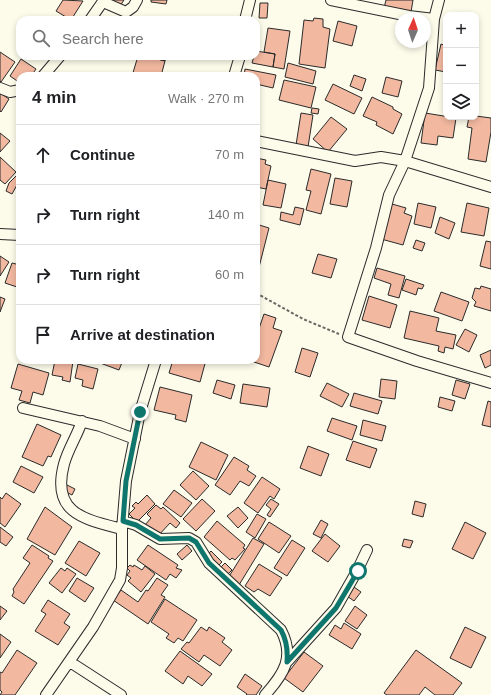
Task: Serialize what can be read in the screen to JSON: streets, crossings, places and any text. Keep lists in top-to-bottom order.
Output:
{
  "north": "top",
  "page": {
    "map_buttons": ["+", "−"],
    "search": "Search here",
    "heading": ["4 min", "Walk · 270 m"],
    "list": [
      ["Continue", "70 m"],
      ["Turn right", "140 m"],
      ["Turn right", "60 m"],
      "Arrive at destination"
    ]
  }
}
